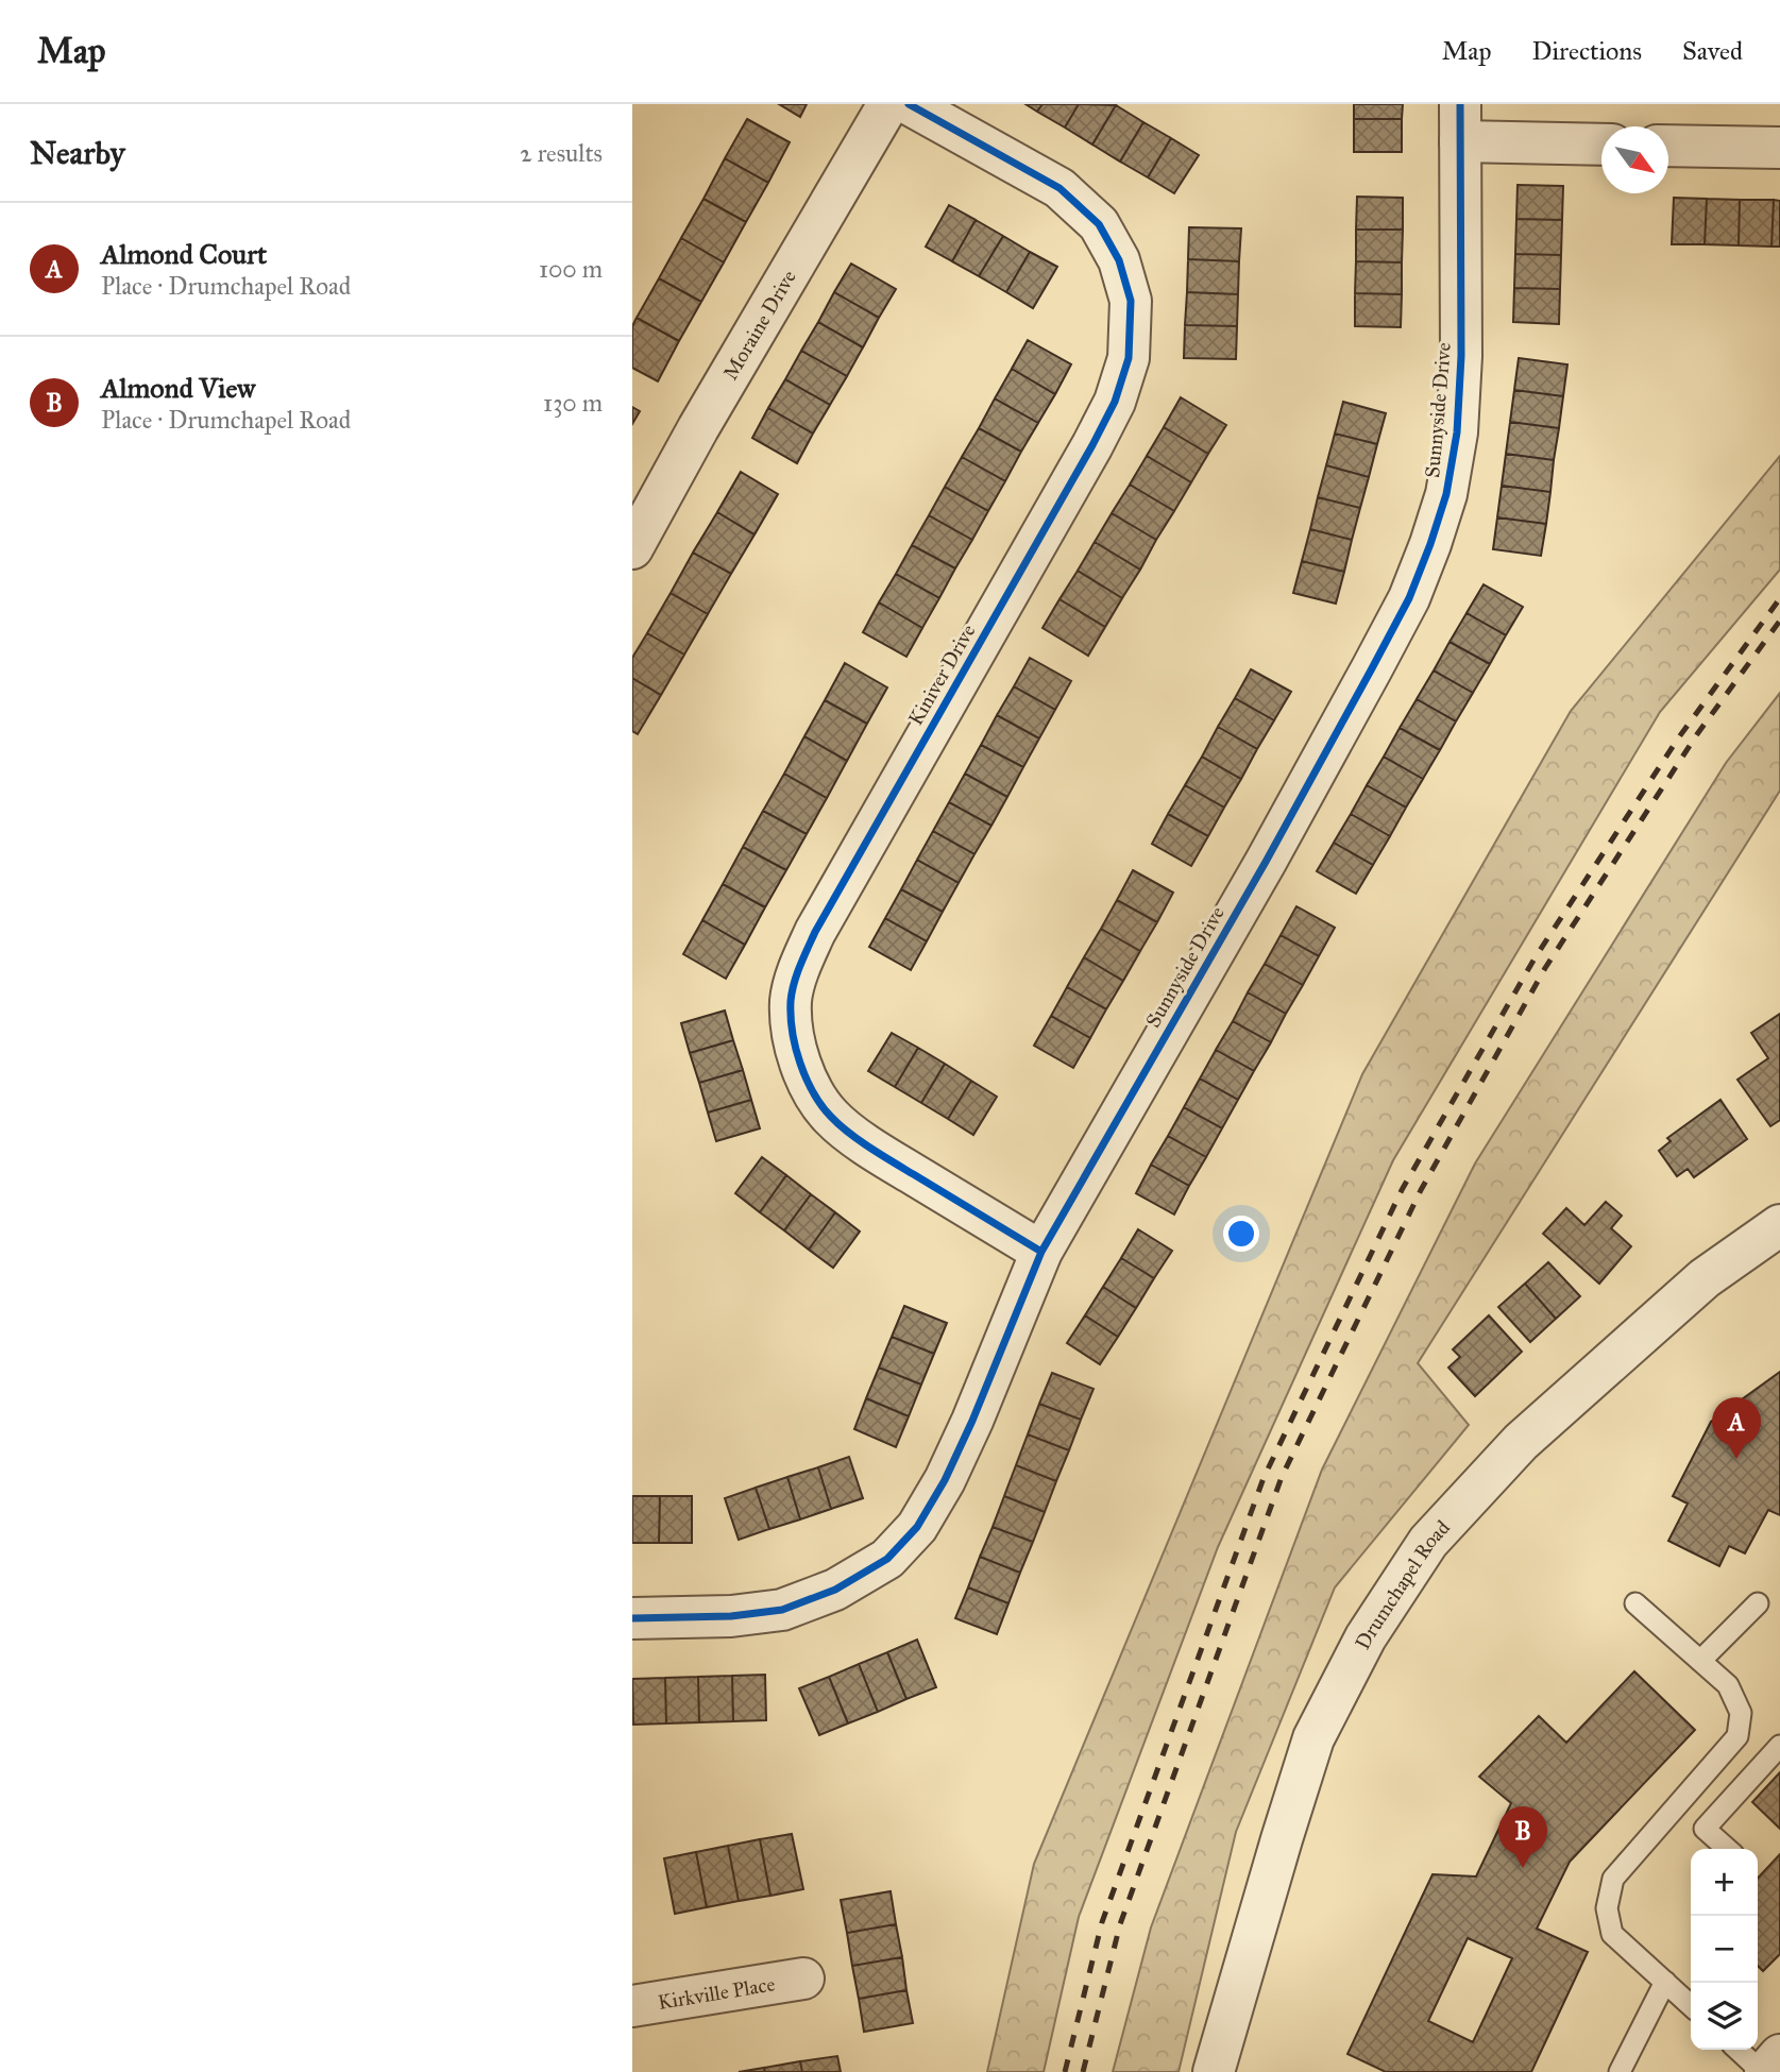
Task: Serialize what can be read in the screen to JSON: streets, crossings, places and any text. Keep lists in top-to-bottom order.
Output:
{
  "streets": {
    "street": [
      "Moraine Drive",
      "Sunnyside Drive",
      "Kiniver Drive",
      "Drumchapel Road",
      "Kirkville Place"
    ]
  },
  "crossings": [
    ["Sunnyside Drive", "Kiniver Drive"]
  ],
  "north": "bottom right",
  "page": {
    "header": "Map",
    "nav": ["Map", "Directions", "Saved"],
    "heading": ["Nearby", "2 results"],
    "list": [
      {
        "mark": "A",
        "name": "Almond Court",
        "note": "Place · Drumchapel Road",
        "value": "100 m"
      },
      {
        "mark": "B",
        "name": "Almond View",
        "note": "Place · Drumchapel Road",
        "value": "130 m"
      }
    ],
    "pins": ["A", "B"],
    "map_buttons": ["+", "−"]
  }
}
